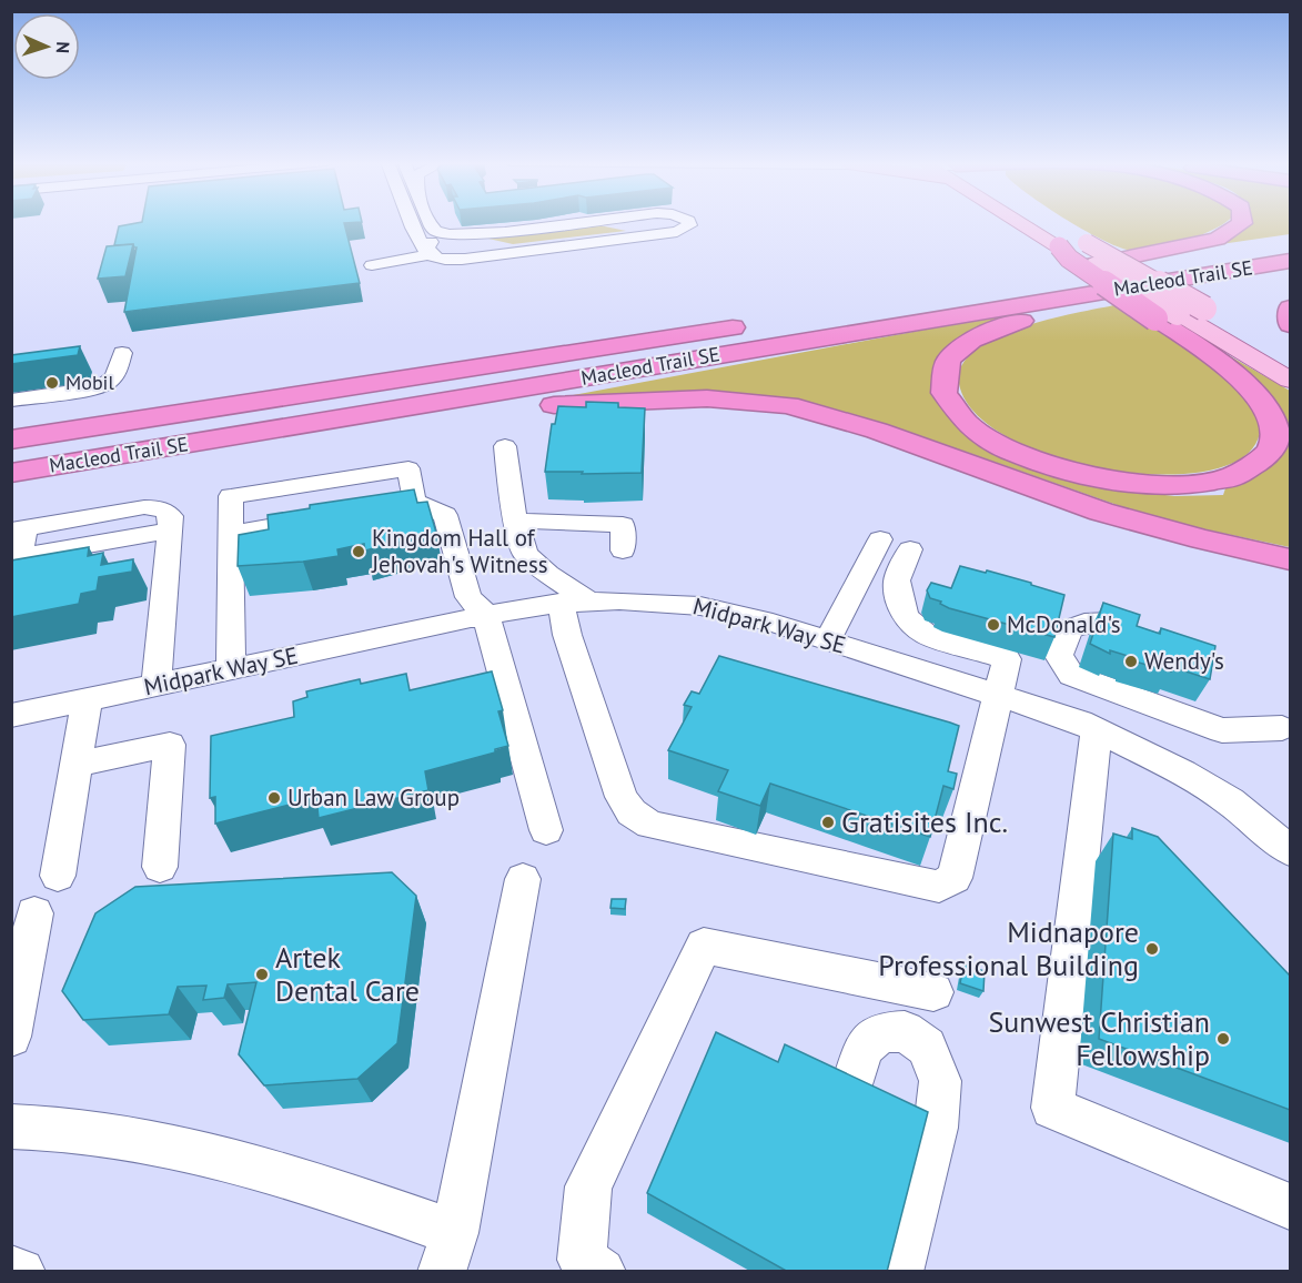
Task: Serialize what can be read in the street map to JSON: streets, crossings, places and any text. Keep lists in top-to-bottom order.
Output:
{
  "streets": {
    "highway": ["Macleod Trail SE"],
    "street": ["Midpark Way SE"]
  },
  "places": [
    "Mobil",
    "Kingdom Hall of Jehovah's Witness",
    "McDonald's",
    "Wendy's",
    "Urban Law Group",
    "Gratisites Inc.",
    "Midnapore Professional Building",
    "Artek Dental Care",
    "Sunwest Christian Fellowship"
  ],
  "north": "right"
}
